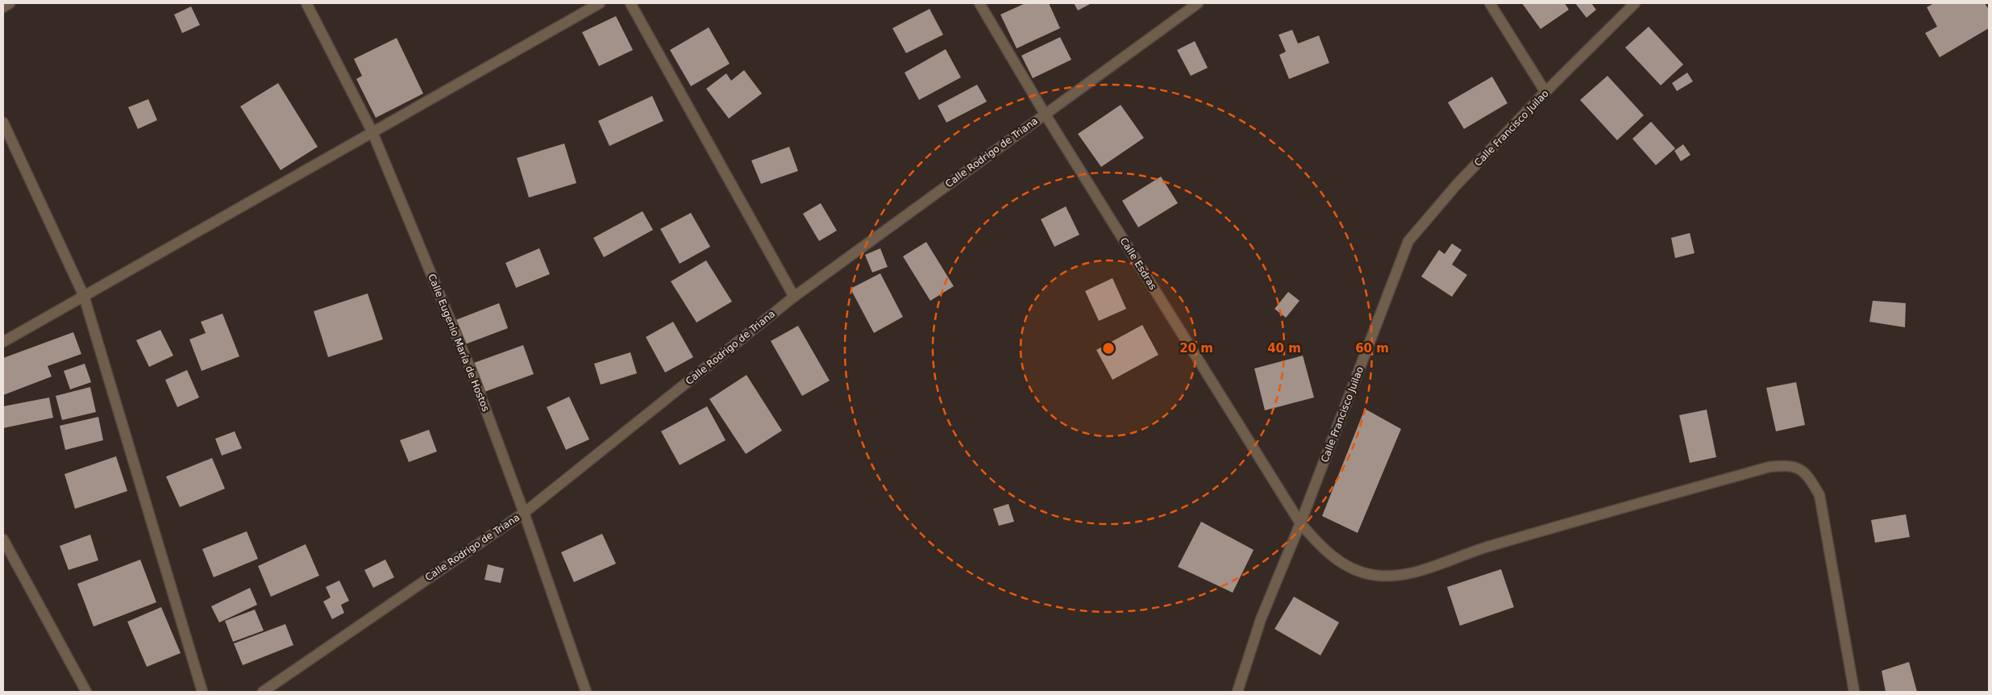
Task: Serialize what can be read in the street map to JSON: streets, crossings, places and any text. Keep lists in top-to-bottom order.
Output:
{
  "streets": {
    "street": [
      "Calle Francisco Juilao",
      "Calle Rodrigo de Triana",
      "Calle Esdras",
      "Calle Eugenio María de Hostos"
    ]
  },
  "crossings": [
    ["Calle Francisco Juilao", "Calle Esdras"],
    ["Calle Rodrigo de Triana", "Calle Esdras"],
    ["Calle Rodrigo de Triana", "Calle Eugenio María de Hostos"]
  ],
  "rings": ["20 m", "40 m", "60 m"]
}
